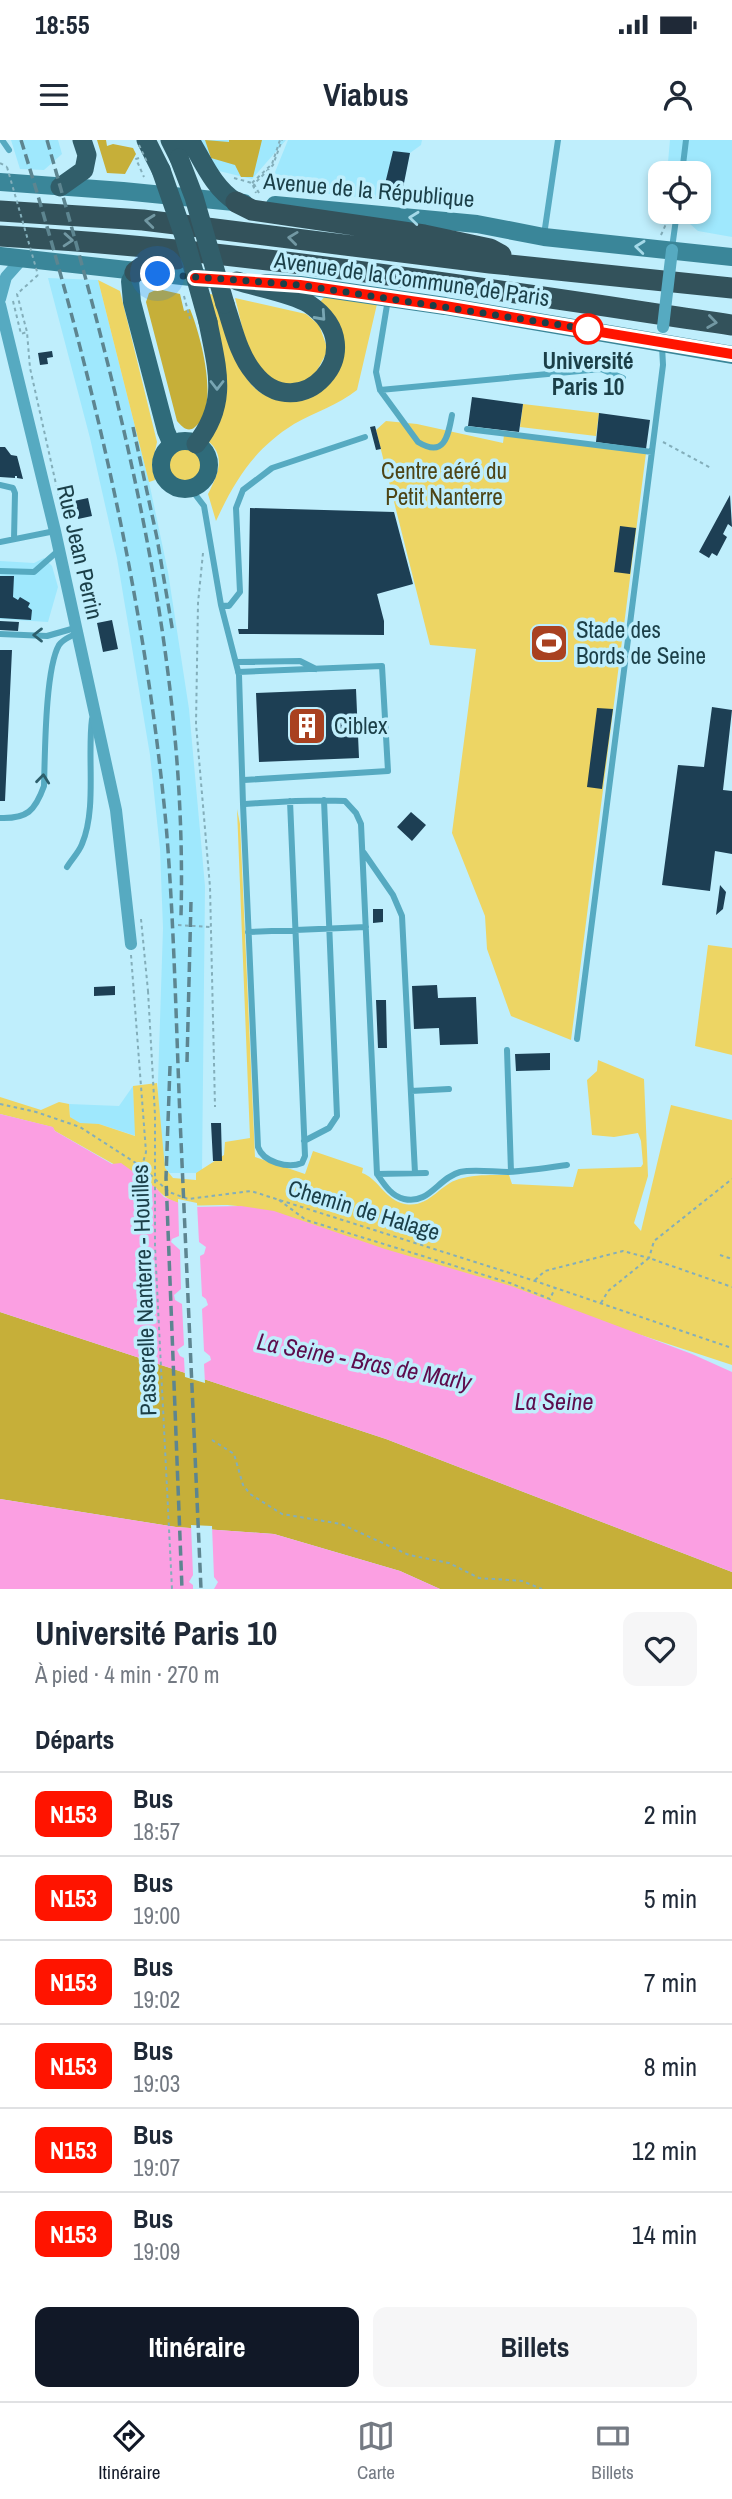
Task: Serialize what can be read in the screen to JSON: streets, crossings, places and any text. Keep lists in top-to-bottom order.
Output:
{
  "streets": {
    "main road": ["Avenue de la République", "Avenue de la Commune de Paris"],
    "street": ["Rue Jean Perrin"],
    "path": ["Chemin de Halage", "Passerelle Nanterre - Houilles"]
  },
  "one_way": ["Avenue de la République"],
  "water": ["La Seine - Bras de Marly", "La Seine"],
  "parks": ["Centre aéré du Petit Nanterre"],
  "places": {
    "other": ["Université Paris 10"],
    "sports": ["Stade des Bords de Seine"],
    "building": ["Ciblex"]
  },
  "lines": ["bus line N153"],
  "page": {
    "status": "18:55",
    "header": "Viabus",
    "heading": [
      ["Université Paris 10", "À pied · 4 min · 270 m"],
      "Départs"
    ],
    "list": [
      {
        "mark": "N153",
        "name": "Bus",
        "note": "18:57",
        "value": "2 min"
      },
      {
        "mark": "N153",
        "name": "Bus",
        "note": "19:00",
        "value": "5 min"
      },
      {
        "mark": "N153",
        "name": "Bus",
        "note": "19:02",
        "value": "7 min"
      },
      {
        "mark": "N153",
        "name": "Bus",
        "note": "19:03",
        "value": "8 min"
      },
      {
        "mark": "N153",
        "name": "Bus",
        "note": "19:07",
        "value": "12 min"
      },
      {
        "mark": "N153",
        "name": "Bus",
        "note": "19:09",
        "value": "14 min"
      }
    ],
    "buttons": ["Itinéraire", "Billets"],
    "tabs": ["Itinéraire", "Carte", "Billets"]
  }
}
